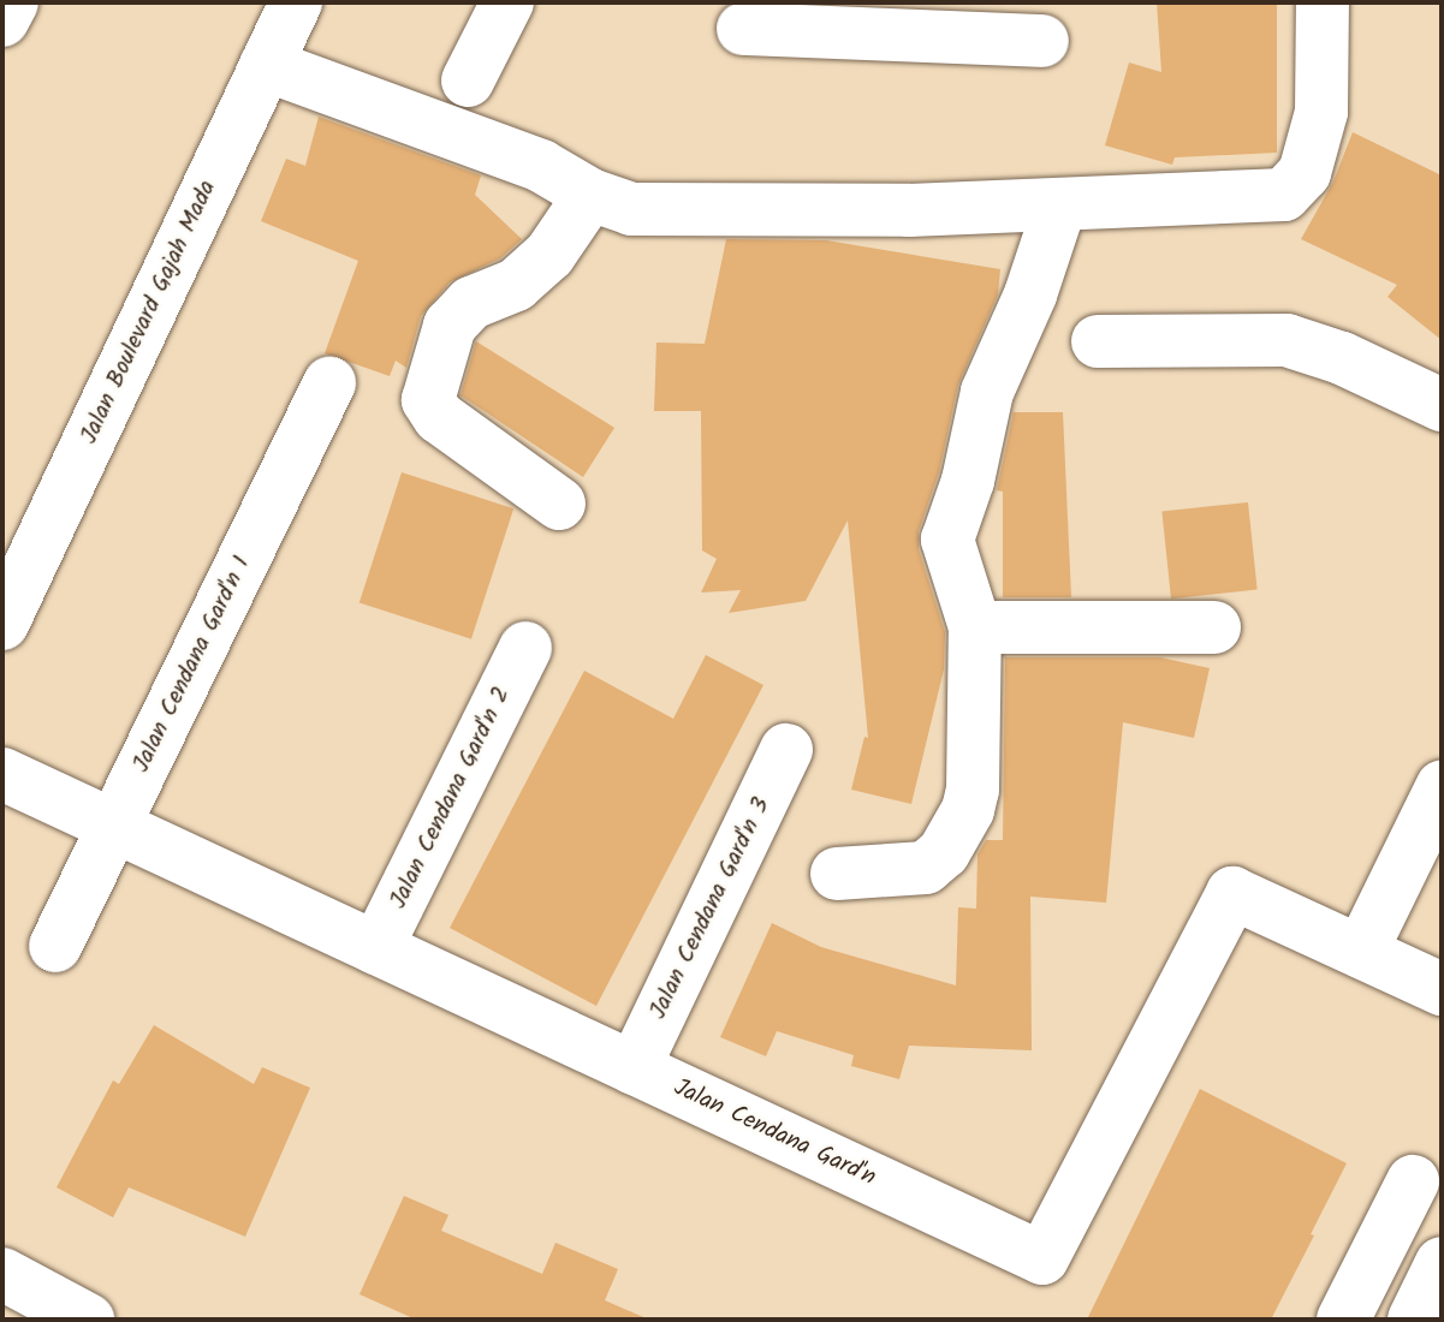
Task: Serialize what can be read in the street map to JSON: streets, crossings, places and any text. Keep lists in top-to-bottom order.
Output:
{
  "streets": {
    "street": [
      "Jalan Boulevard Gajah Mada",
      "Jalan Cendana Gard'n 1",
      "Jalan Cendana Gard'n 2",
      "Jalan Cendana Gard'n 3",
      "Jalan Cendana Gard'n"
    ]
  },
  "crossings": [
    ["Jalan Cendana Gard'n 1", "Jalan Cendana Gard'n"],
    ["Jalan Cendana Gard'n 2", "Jalan Cendana Gard'n"],
    ["Jalan Cendana Gard'n 3", "Jalan Cendana Gard'n"]
  ]
}
